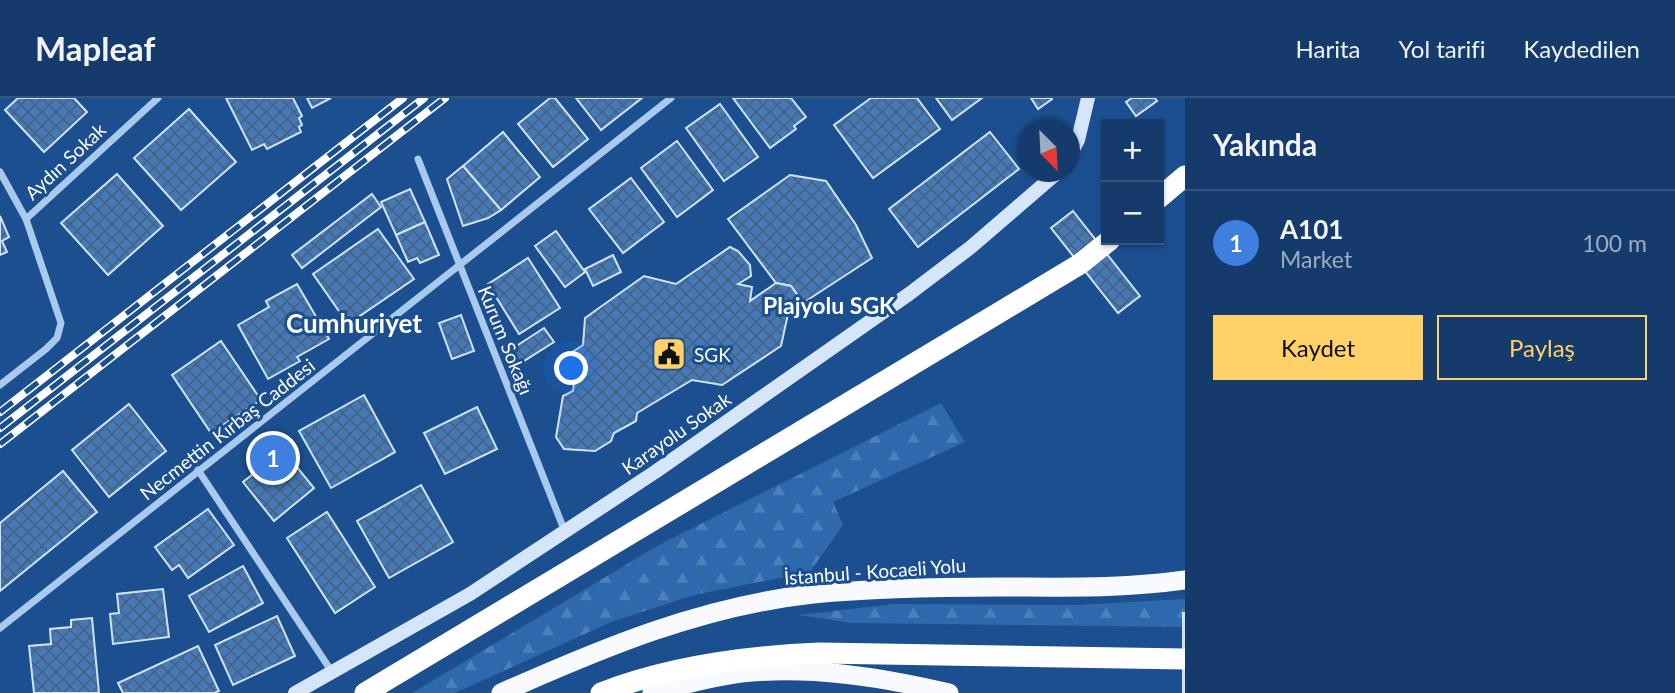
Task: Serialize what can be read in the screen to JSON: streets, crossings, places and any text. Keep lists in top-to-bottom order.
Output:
{
  "streets": {
    "highway": ["İstanbul - Kocaeli Yolu"],
    "main road": ["Karayolu Sokak"],
    "street": ["Aydın Sokak", "Kurum Sokağı", "Necmettin Kırbaş Caddesi"]
  },
  "crossings": [
    ["Kurum Sokağı", "Necmettin Kırbaş Caddesi"],
    ["Kurum Sokağı", "Karayolu Sokak"]
  ],
  "districts": ["Plajyolu SGK", "Cumhuriyet"],
  "places": {
    "public building": ["SGK"]
  },
  "north": "bottom right",
  "page": {
    "header": "Mapleaf",
    "nav": ["Harita", "Yol tarifi", "Kaydedilen"],
    "heading": "Yakında",
    "map_buttons": ["+", "−"],
    "list": [
      {
        "mark": "1",
        "name": "A101",
        "note": "Market",
        "value": "100 m"
      }
    ],
    "buttons": ["Kaydet", "Paylaş"],
    "pins": "1"
  }
}
